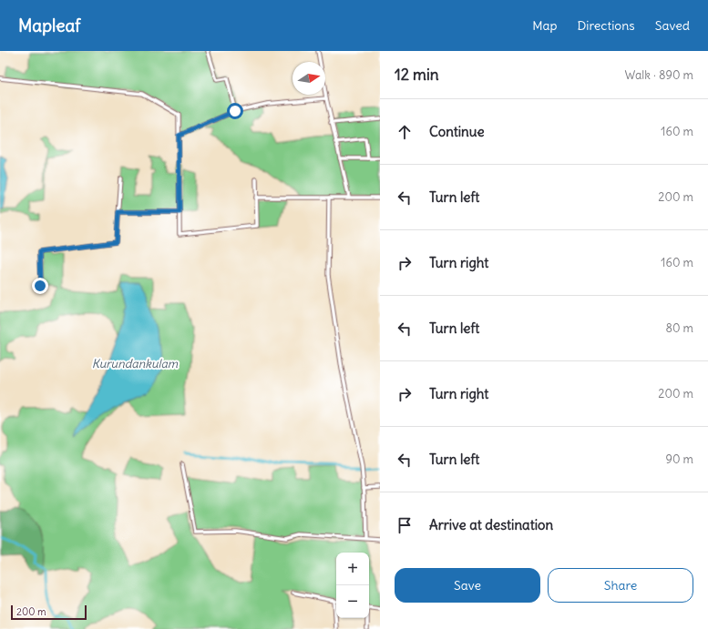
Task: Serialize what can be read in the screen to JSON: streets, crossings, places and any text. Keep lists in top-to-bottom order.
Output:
{
  "water": ["Kurundankulam"],
  "scale_bar": "200 m",
  "north": "right",
  "page": {
    "header": "Mapleaf",
    "nav": ["Map", "Directions", "Saved"],
    "heading": ["12 min", "Walk · 890 m"],
    "list": [
      ["Continue", "160 m"],
      ["Turn left", "200 m"],
      ["Turn right", "160 m"],
      ["Turn left", "80 m"],
      ["Turn right", "200 m"],
      ["Turn left", "90 m"],
      "Arrive at destination"
    ],
    "map_buttons": ["+", "−"],
    "buttons": ["Save", "Share"],
    "scale": "200 m"
  }
}
